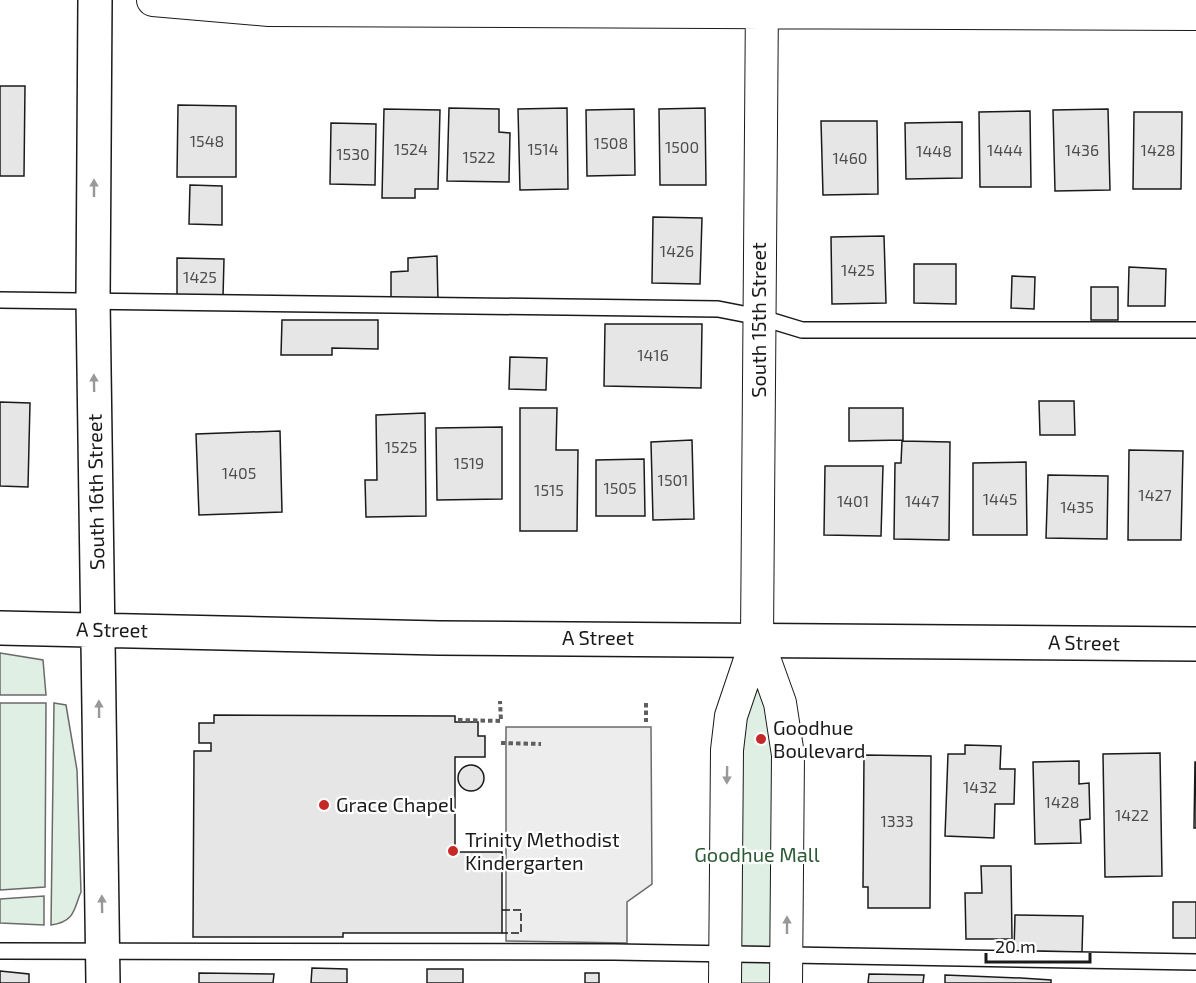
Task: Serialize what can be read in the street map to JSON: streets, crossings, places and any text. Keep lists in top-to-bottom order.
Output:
{
  "streets": {
    "main road": ["South 16th Street", "A Street"],
    "street": ["South 15th Street"]
  },
  "crossings": [
    ["South 15th Street", "A Street"],
    ["South 16th Street", "A Street"]
  ],
  "one_way": ["South 16th Street"],
  "parks": ["Goodhue Mall"],
  "places": ["Goodhue Boulevard", "Grace Chapel", "Trinity Methodist Kindergarten"],
  "house_numbers": [
    "1548",
    "1508",
    "1500",
    "1524",
    "1514",
    "1444",
    "1436",
    "1428",
    "1448",
    "1530",
    "1522",
    "1460",
    "1426",
    "1425",
    "1425",
    "1416",
    "1525",
    "1519",
    "1405",
    "1501",
    "1505",
    "1515",
    "1427",
    "1445",
    "1401",
    "1447",
    "1435",
    "1432",
    "1428",
    "1422",
    "1333"
  ],
  "scale_bar": "20 m"
}
